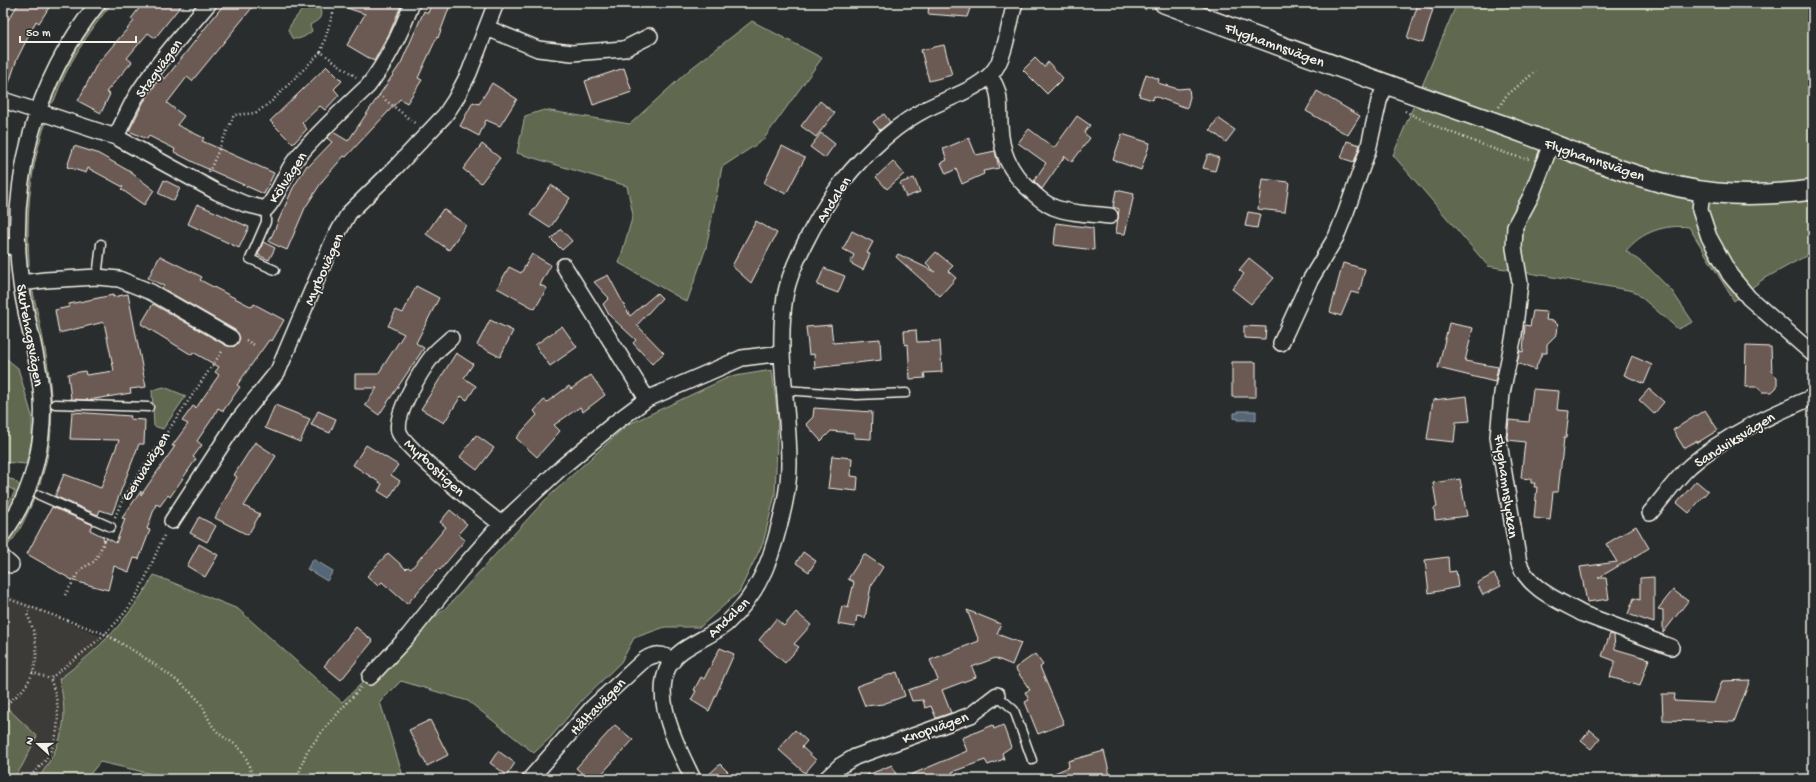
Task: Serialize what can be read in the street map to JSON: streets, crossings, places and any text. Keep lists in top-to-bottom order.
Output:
{
  "streets": {
    "street": [
      "Flyghamnsvägen",
      "Stagvägen",
      "Kölvägen",
      "Andalen",
      "Myrbovägen",
      "Skutehagsvägen",
      "Sandviksvägen",
      "Myrbostigen",
      "Flyghamnslyckan",
      "Håltavägen",
      "Knopvägen"
    ],
    "path": ["Genuavägen"]
  },
  "crossings": [
    ["Flyghamnsvägen", "Flyghamnslyckan"],
    ["Stagvägen", "Kölvägen"],
    ["Kölvägen", "Skutehagsvägen"],
    ["Andalen", "Håltavägen"]
  ],
  "scale_bar": "50 m",
  "north": "left"
}
